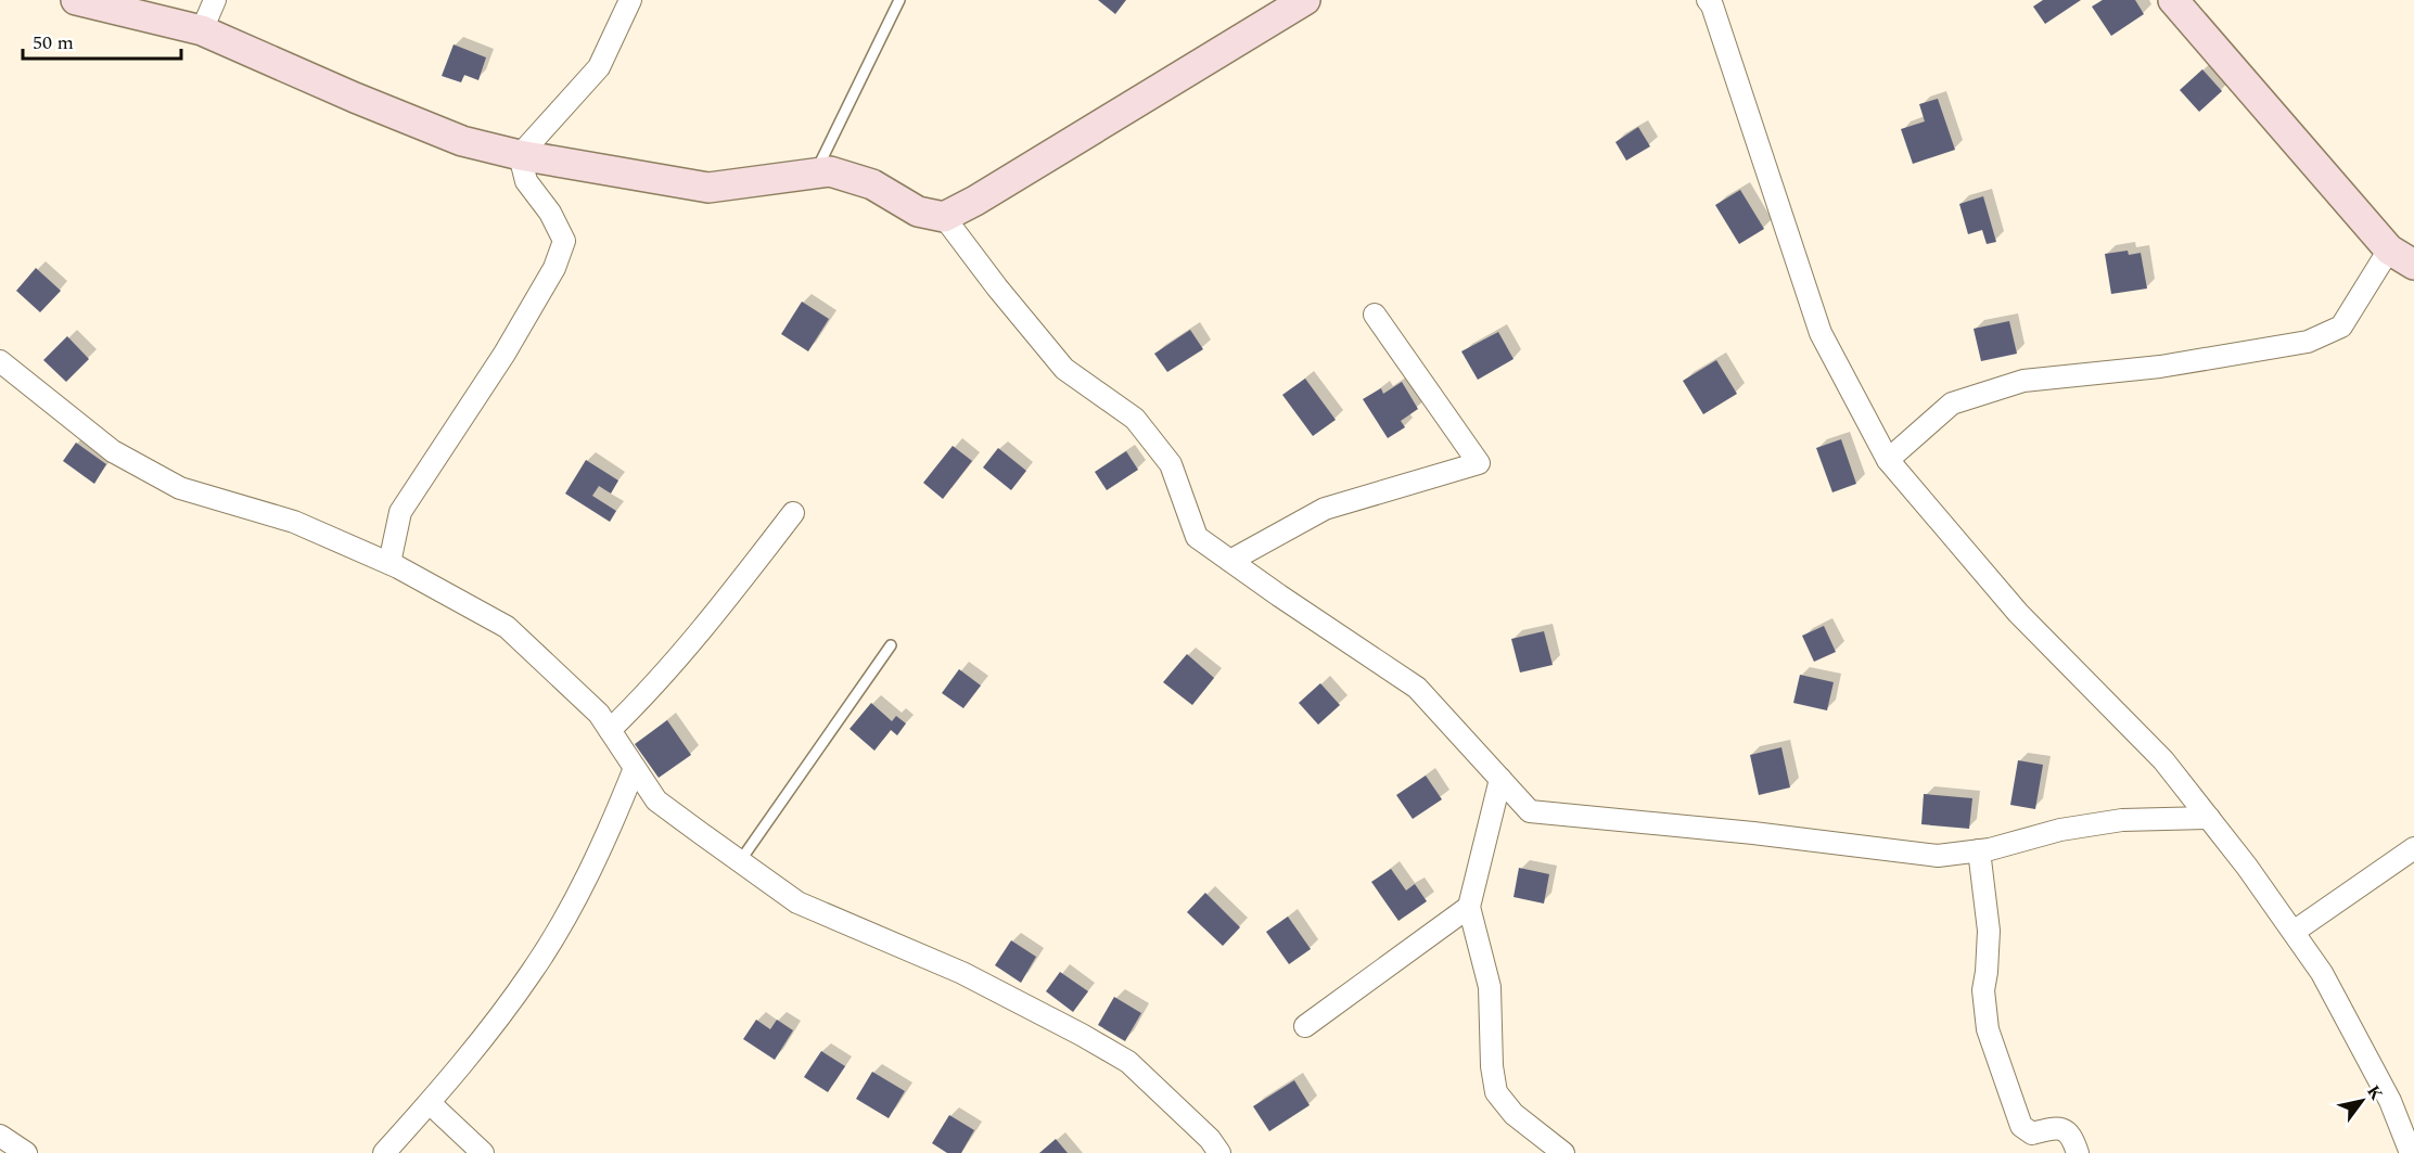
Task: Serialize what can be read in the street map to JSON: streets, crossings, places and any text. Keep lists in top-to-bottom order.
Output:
{
  "scale_bar": "50 m",
  "north": "top right"
}
